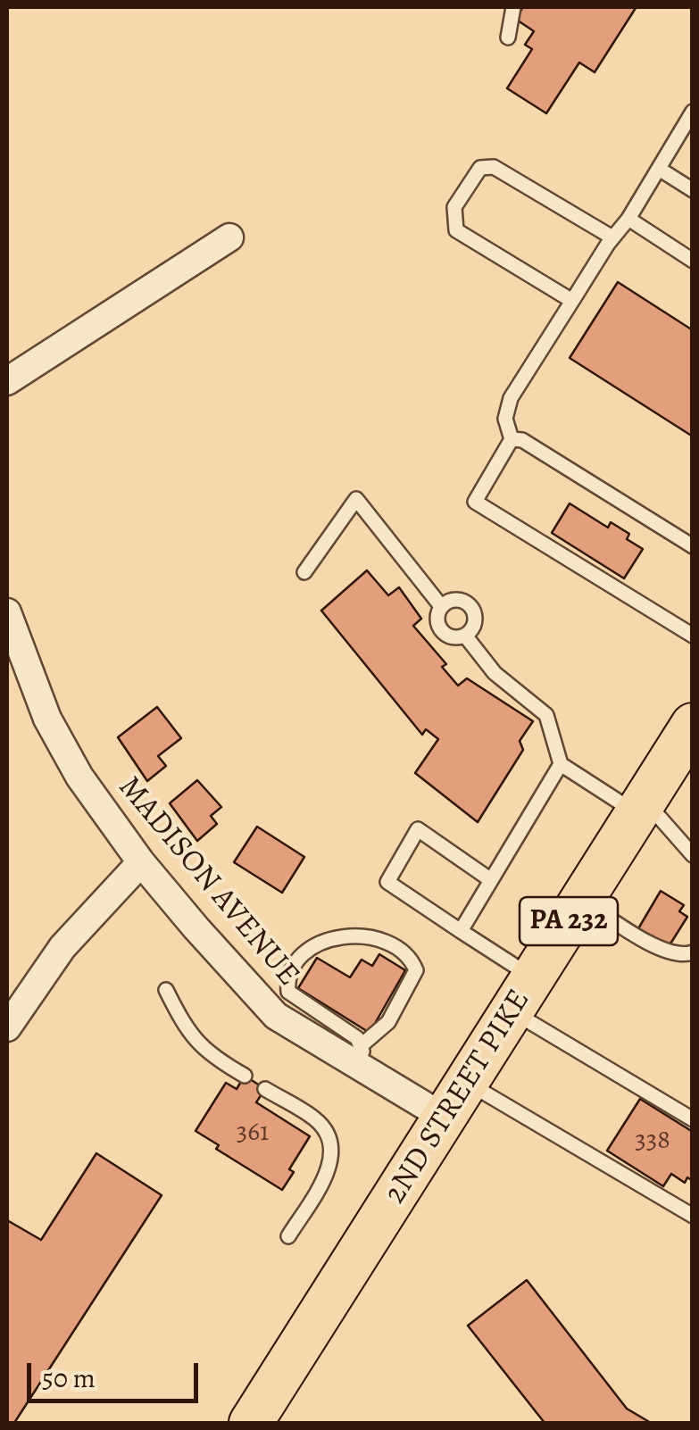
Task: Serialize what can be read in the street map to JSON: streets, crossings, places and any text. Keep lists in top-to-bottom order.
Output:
{
  "streets": {
    "main road": ["PA 232", "2ND STREET PIKE"],
    "street": ["MADISON AVENUE"]
  },
  "crossings": [
    ["MADISON AVENUE", "2ND STREET PIKE"]
  ],
  "house_numbers": ["361", "338"],
  "scale_bar": "50 m"
}
